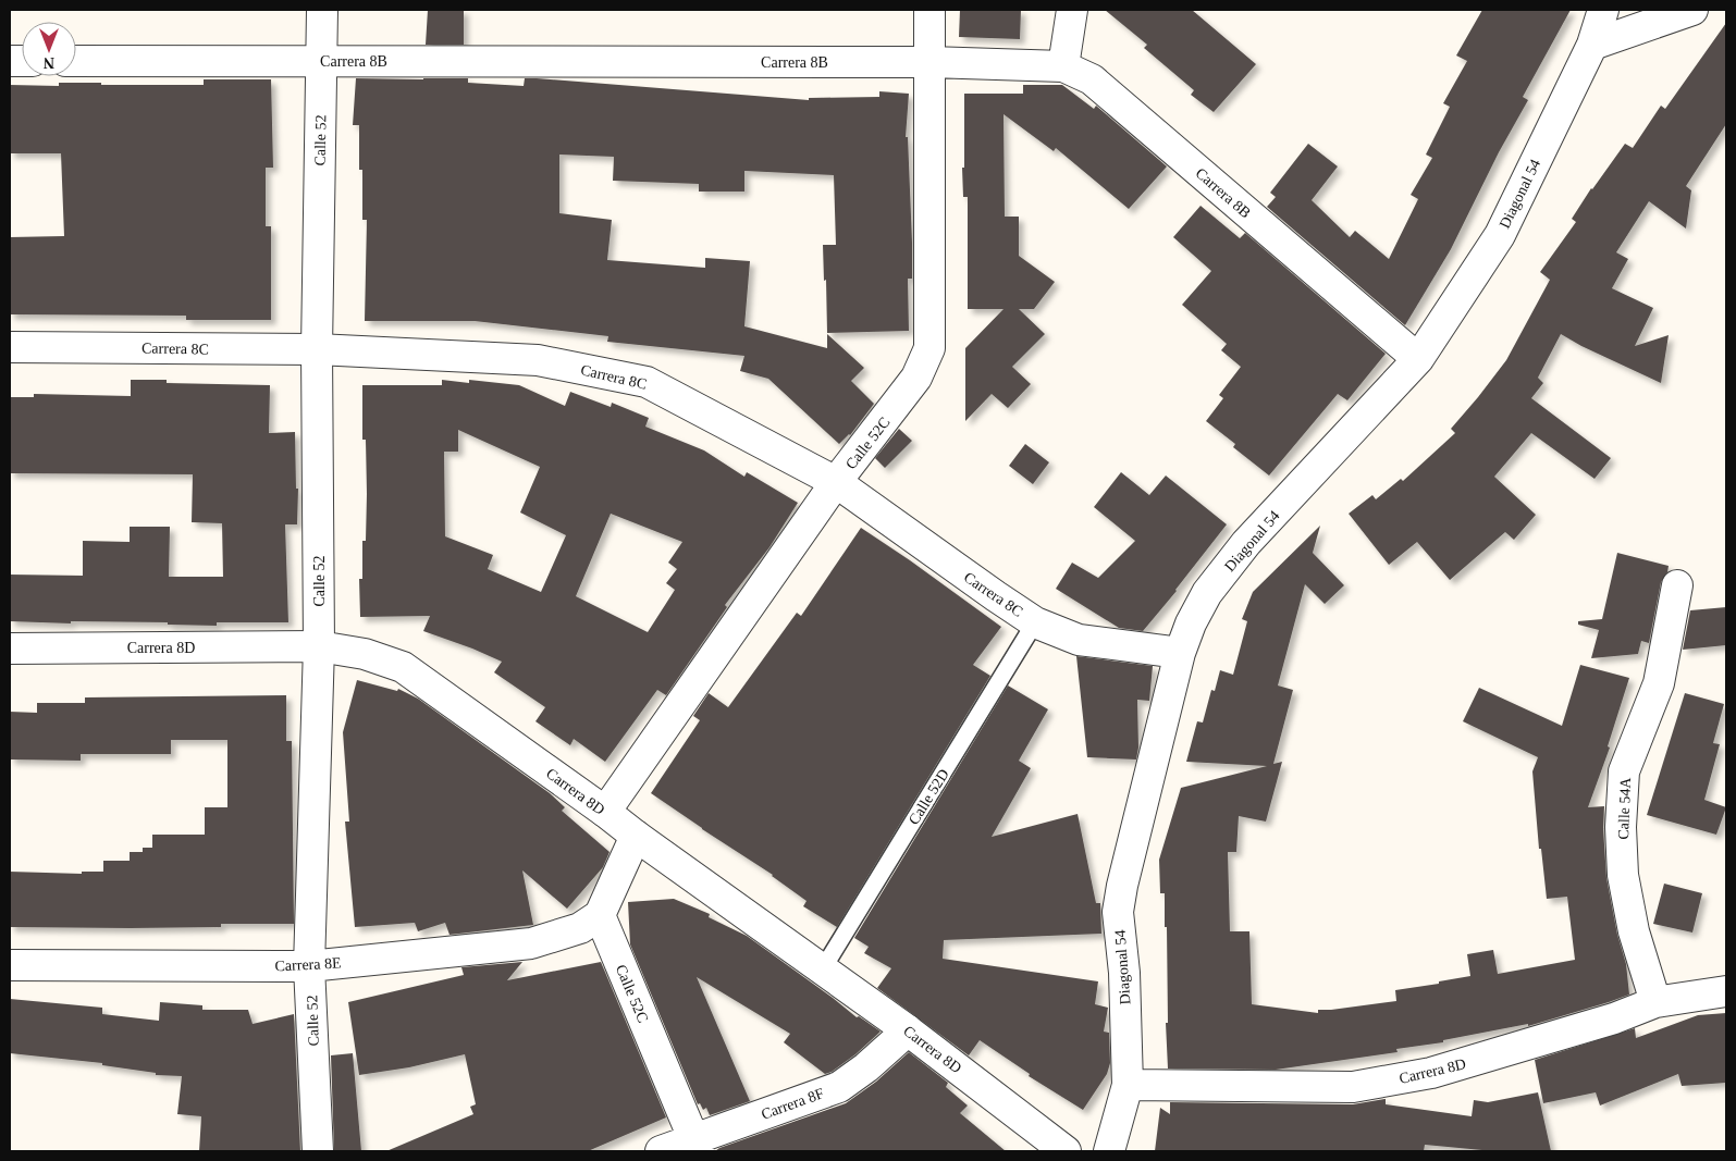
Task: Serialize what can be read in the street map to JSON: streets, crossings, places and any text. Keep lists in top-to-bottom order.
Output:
{
  "streets": {
    "street": [
      "Carrera 8B",
      "Calle 52",
      "Diagonal 54",
      "Carrera 8C",
      "Calle 52C",
      "Carrera 8D",
      "Calle 54A",
      "Carrera 8E",
      "Carrera 8F"
    ],
    "lane": ["Calle 52D"]
  },
  "crossings": [
    ["Carrera 8B", "Calle 52"],
    ["Carrera 8B", "Diagonal 54"],
    ["Carrera 8B", "Calle 52C"],
    ["Calle 52", "Carrera 8C"],
    ["Calle 52", "Carrera 8D"],
    ["Calle 52", "Carrera 8E"],
    ["Diagonal 54", "Carrera 8C"],
    ["Diagonal 54", "Carrera 8D"],
    ["Carrera 8C", "Calle 52C"],
    ["Carrera 8C", "Calle 52D"],
    ["Calle 52C", "Carrera 8D"],
    ["Calle 52C", "Carrera 8E"],
    ["Calle 52C", "Carrera 8F"],
    ["Carrera 8D", "Calle 52D"],
    ["Carrera 8D", "Calle 54A"],
    ["Carrera 8D", "Carrera 8F"]
  ],
  "north": "bottom"
}
